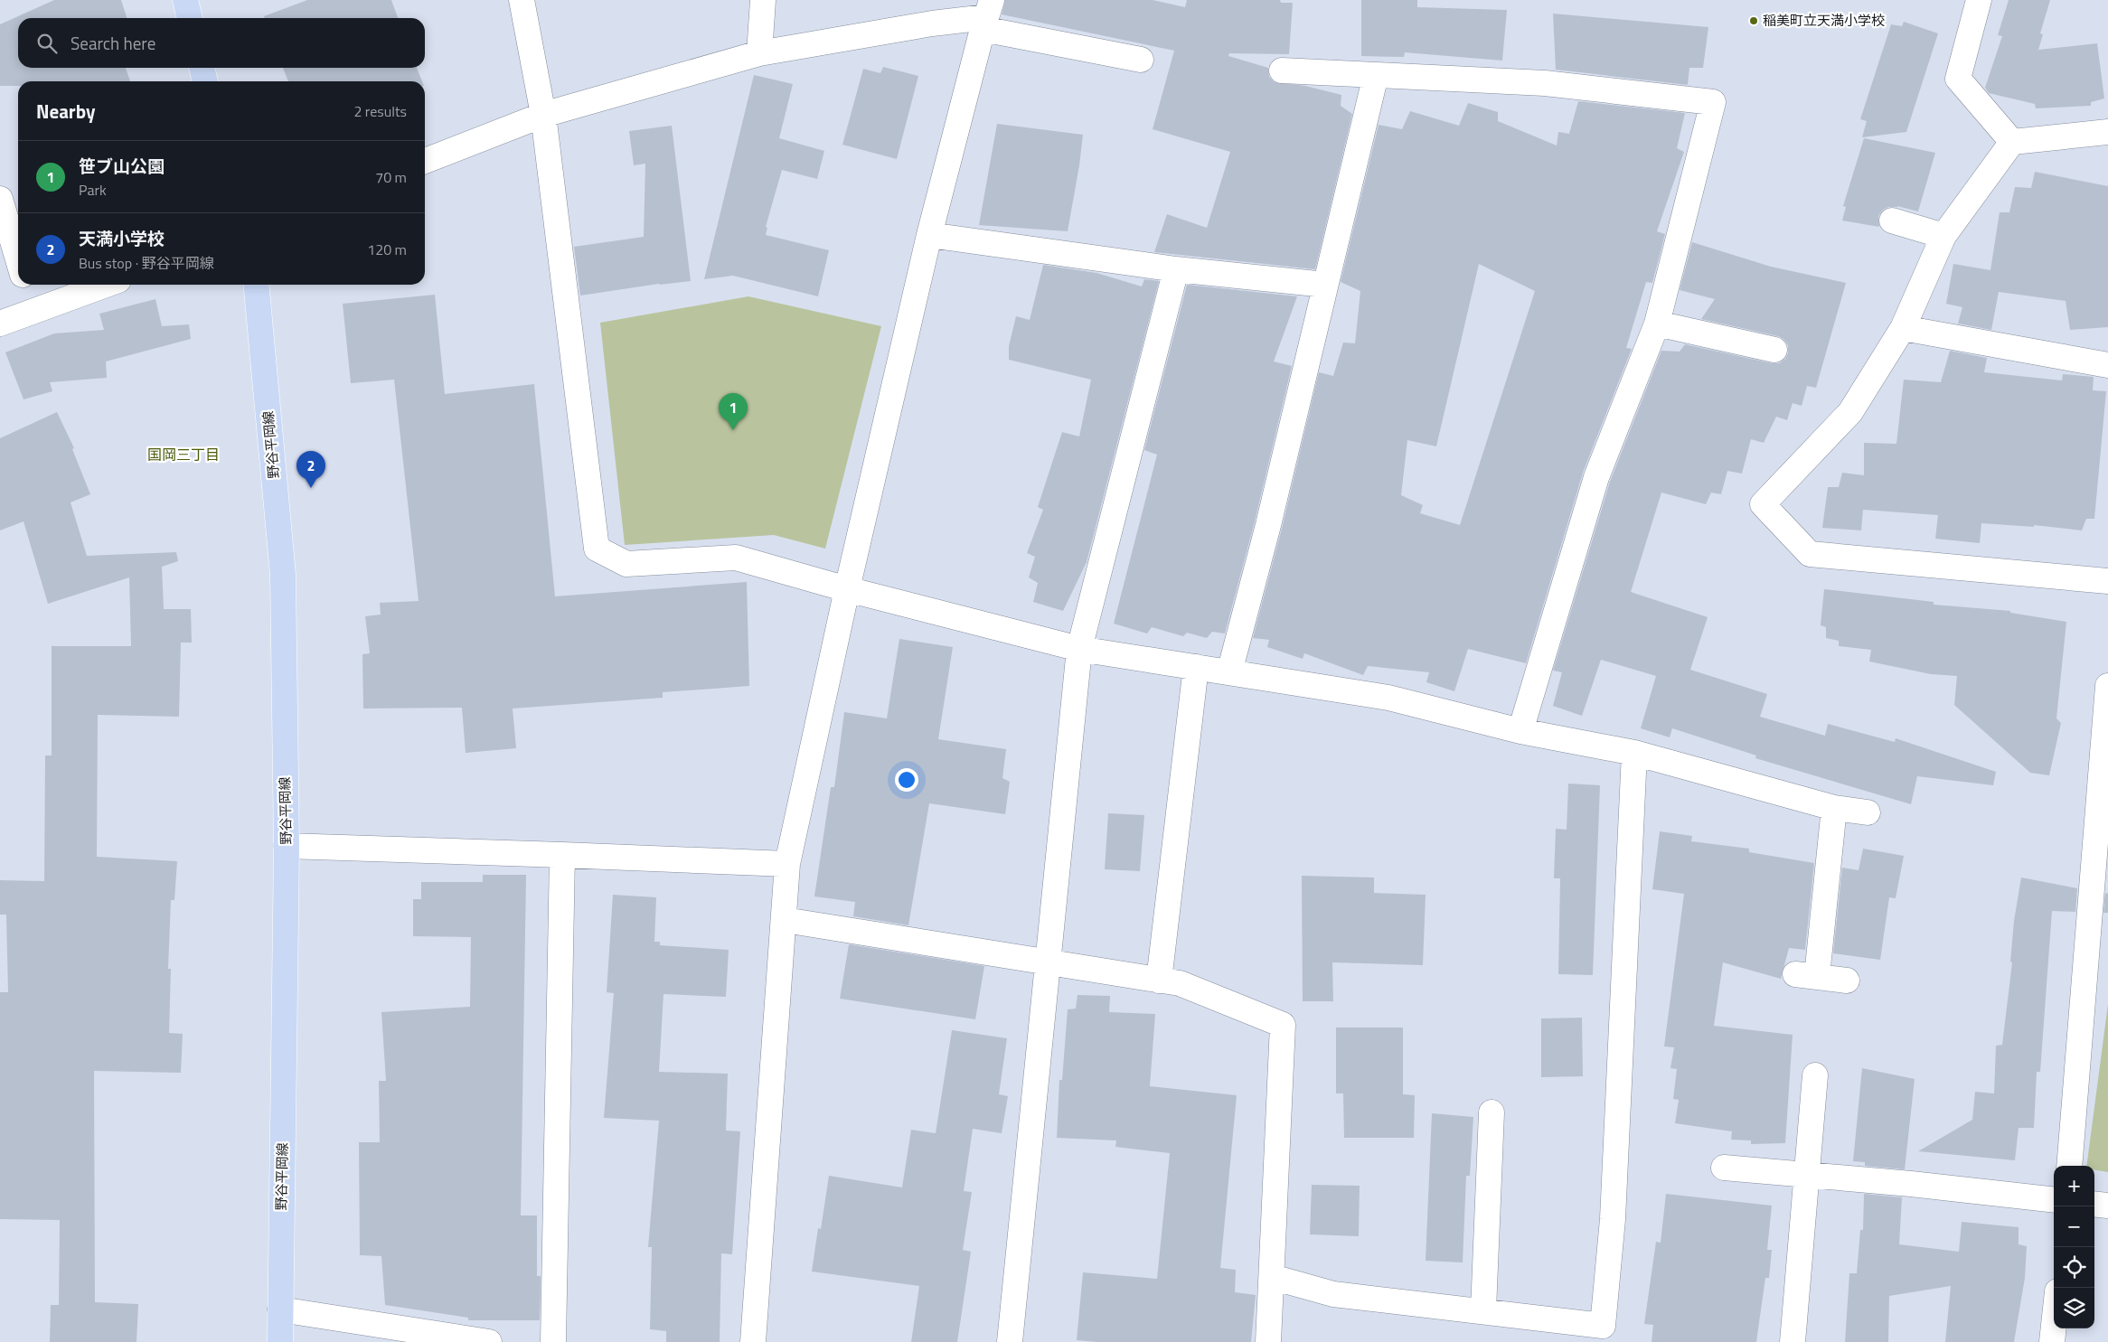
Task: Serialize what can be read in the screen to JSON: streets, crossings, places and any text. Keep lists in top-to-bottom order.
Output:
{
  "streets": {
    "main road": ["野谷平岡線"]
  },
  "districts": ["国岡三丁目"],
  "places": ["稲美町立天満小学校"],
  "page": {
    "search": "Search here",
    "heading": ["Nearby", "2 results"],
    "list": [
      {
        "mark": "1",
        "name": "笹ブ山公園",
        "note": "Park",
        "value": "70 m"
      },
      {
        "mark": "2",
        "name": "天満小学校",
        "note": "Bus stop · 野谷平岡線",
        "value": "120 m"
      }
    ],
    "pins": ["1", "2"],
    "map_buttons": ["+", "−"]
  }
}
